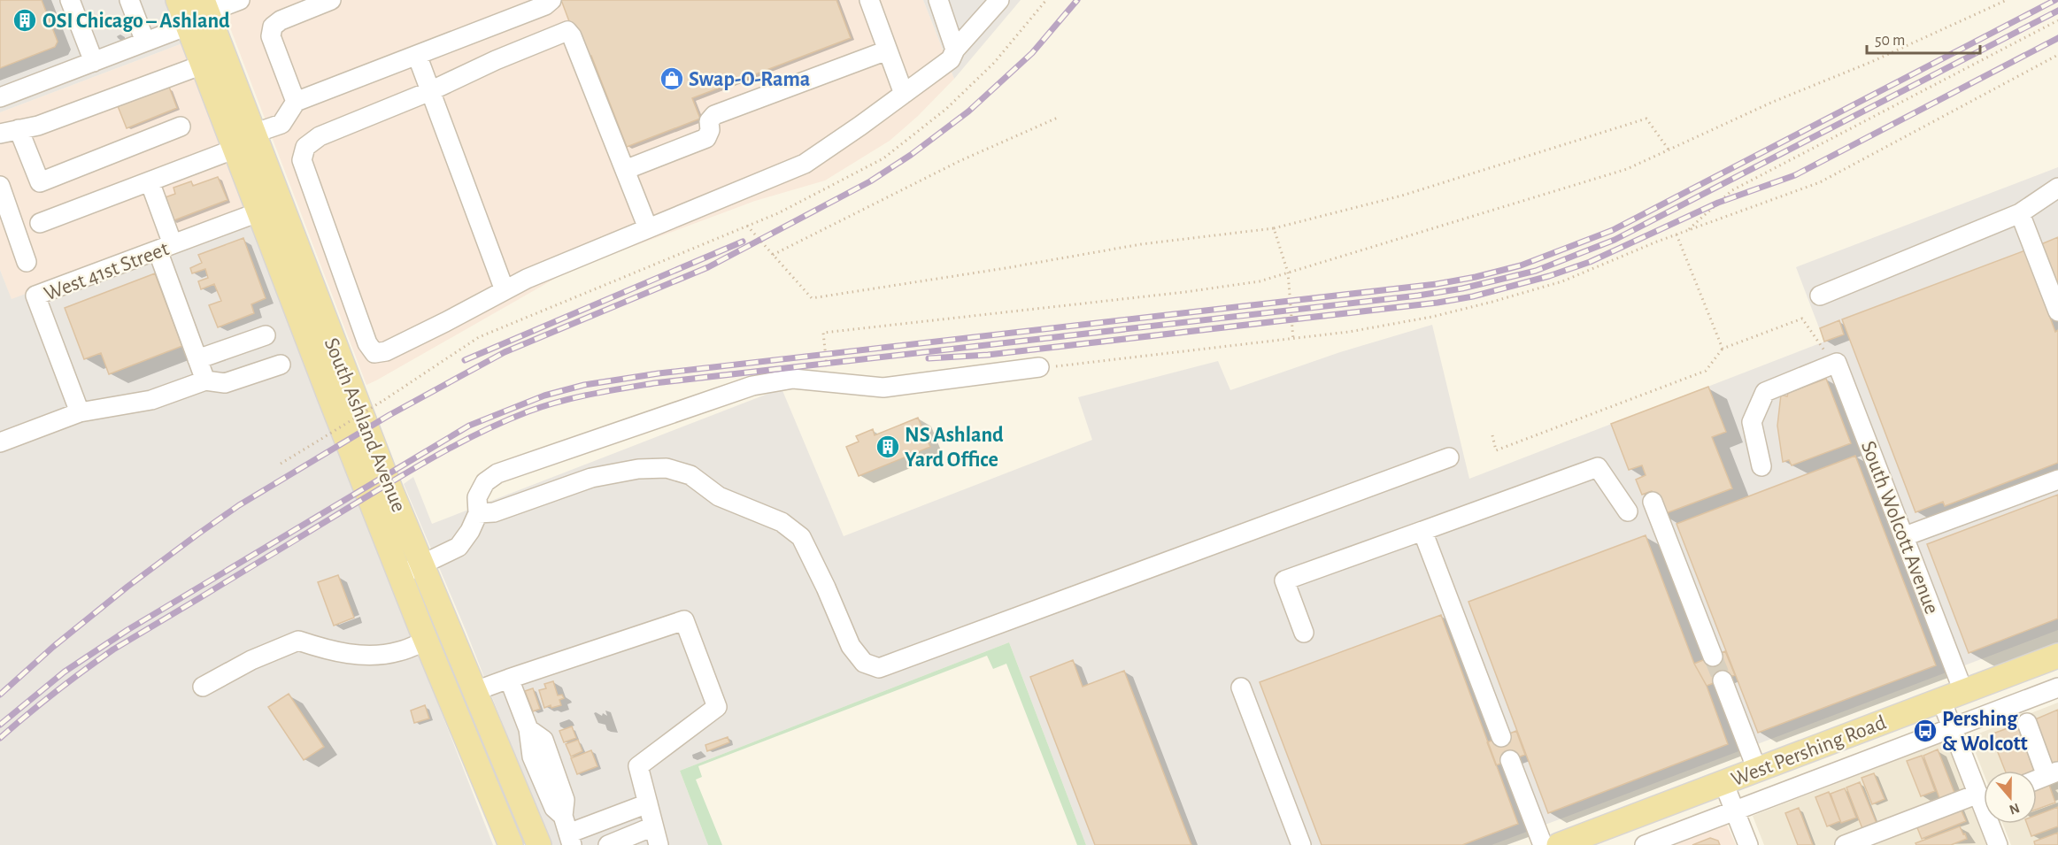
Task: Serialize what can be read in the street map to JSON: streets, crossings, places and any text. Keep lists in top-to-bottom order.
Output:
{
  "streets": {
    "main road": ["South Ashland Avenue", "West Pershing Road"],
    "street": ["West 41st Street", "South Wolcott Avenue"]
  },
  "crossings": [
    ["West 41st Street", "South Ashland Avenue"],
    ["South Wolcott Avenue", "West Pershing Road"]
  ],
  "places": {
    "building": ["OSI Chicago – Ashland", "NS Ashland Yard Office"],
    "shop": ["Swap-O-Rama"],
    "bus stop": ["Pershing & Wolcott"]
  },
  "scale_bar": "50 m",
  "north": "bottom"
}
